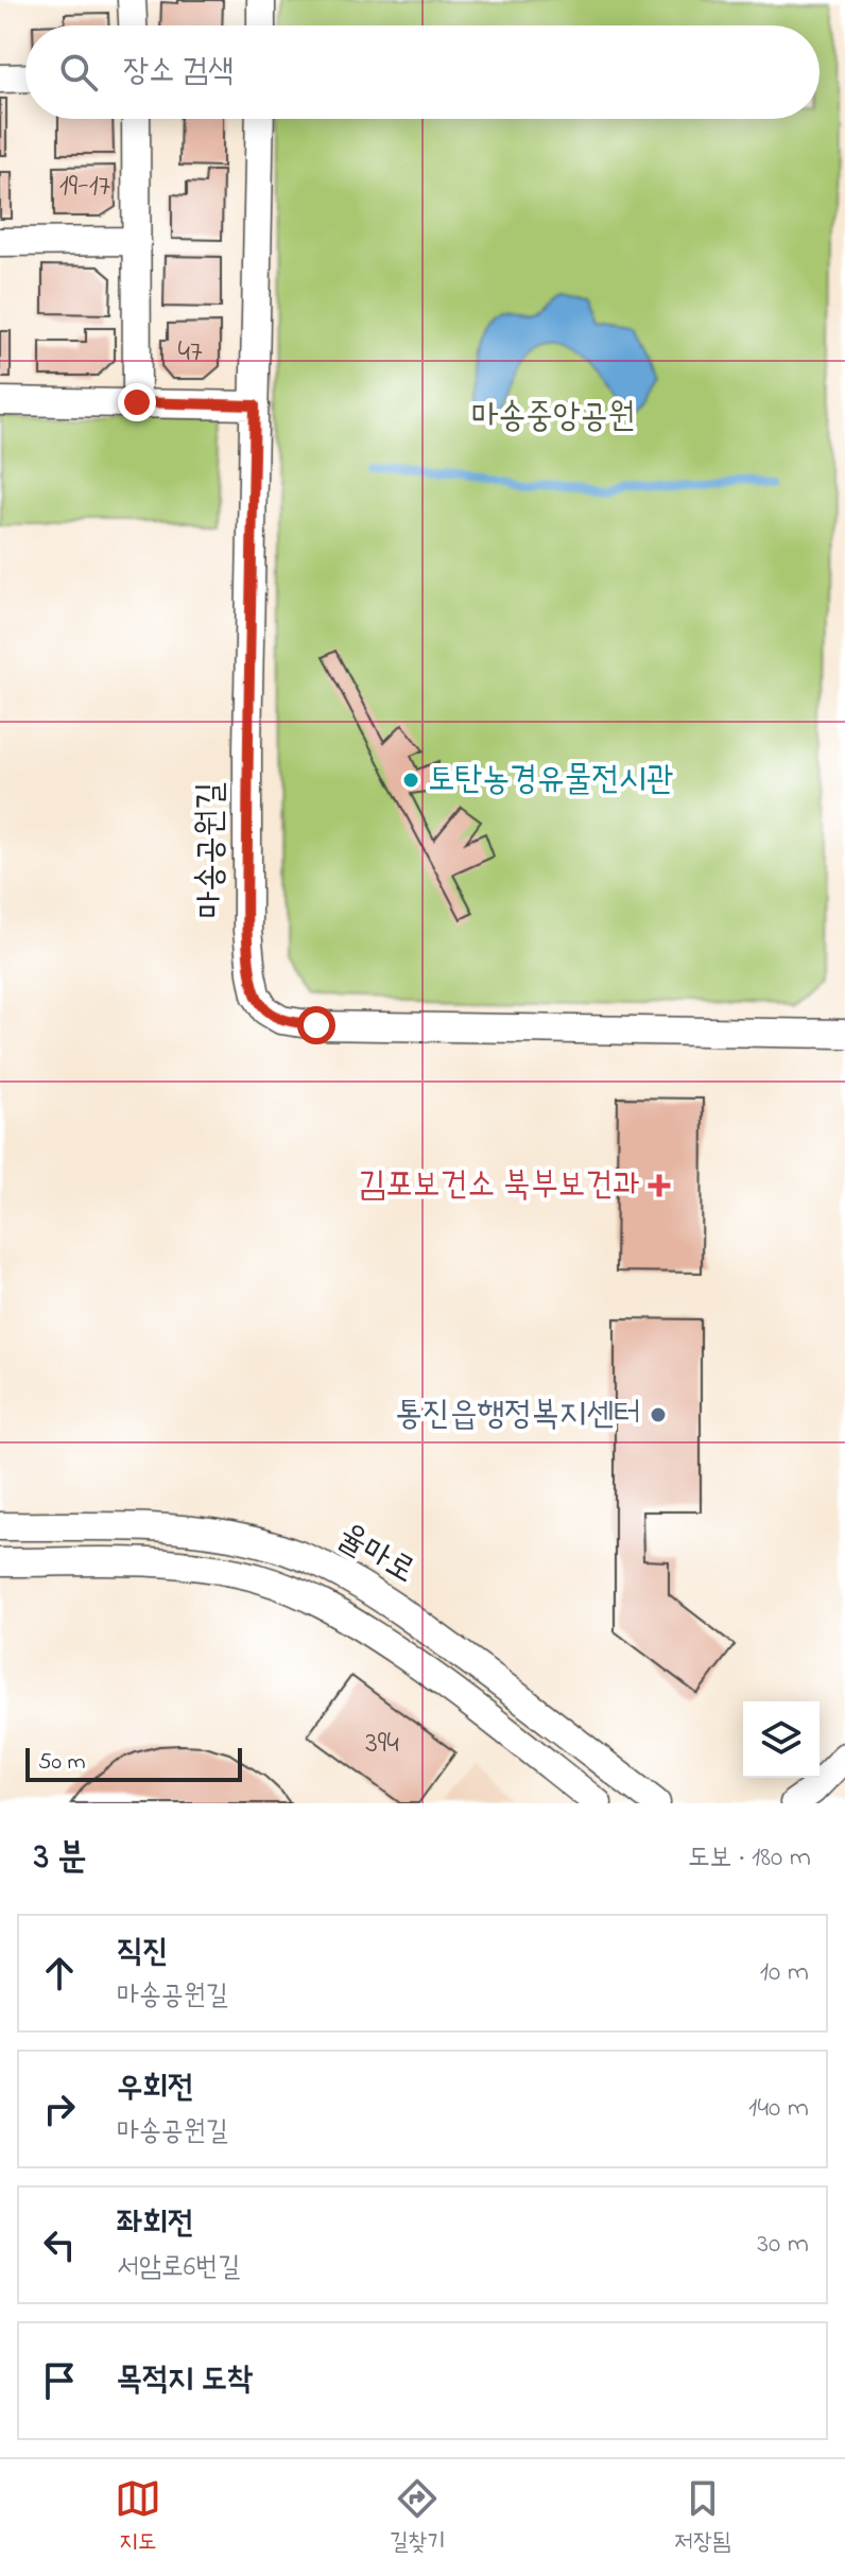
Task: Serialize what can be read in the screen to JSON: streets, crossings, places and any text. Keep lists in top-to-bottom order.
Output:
{
  "streets": {
    "street": ["마송공원길", "율마로"]
  },
  "parks": ["마송중앙공원"],
  "places": {
    "other": ["토탄농경유물전시관", "통진읍행정복지센터"],
    "health": ["김포보건소 북부보건과"]
  },
  "house_numbers": ["19-17", "47", "394"],
  "scale_bar": "50 m",
  "page": {
    "search": "장소 검색",
    "scale": "50 m",
    "heading": ["3 분", "도보 · 180 m"],
    "list": [
      ["직진", "마송공원길", "10 m"],
      ["우회전", "마송공원길", "140 m"],
      ["좌회전", "서암로6번길", "30 m"],
      "목적지 도착"
    ],
    "nav": ["지도", "길찾기", "저장됨"]
  }
}
